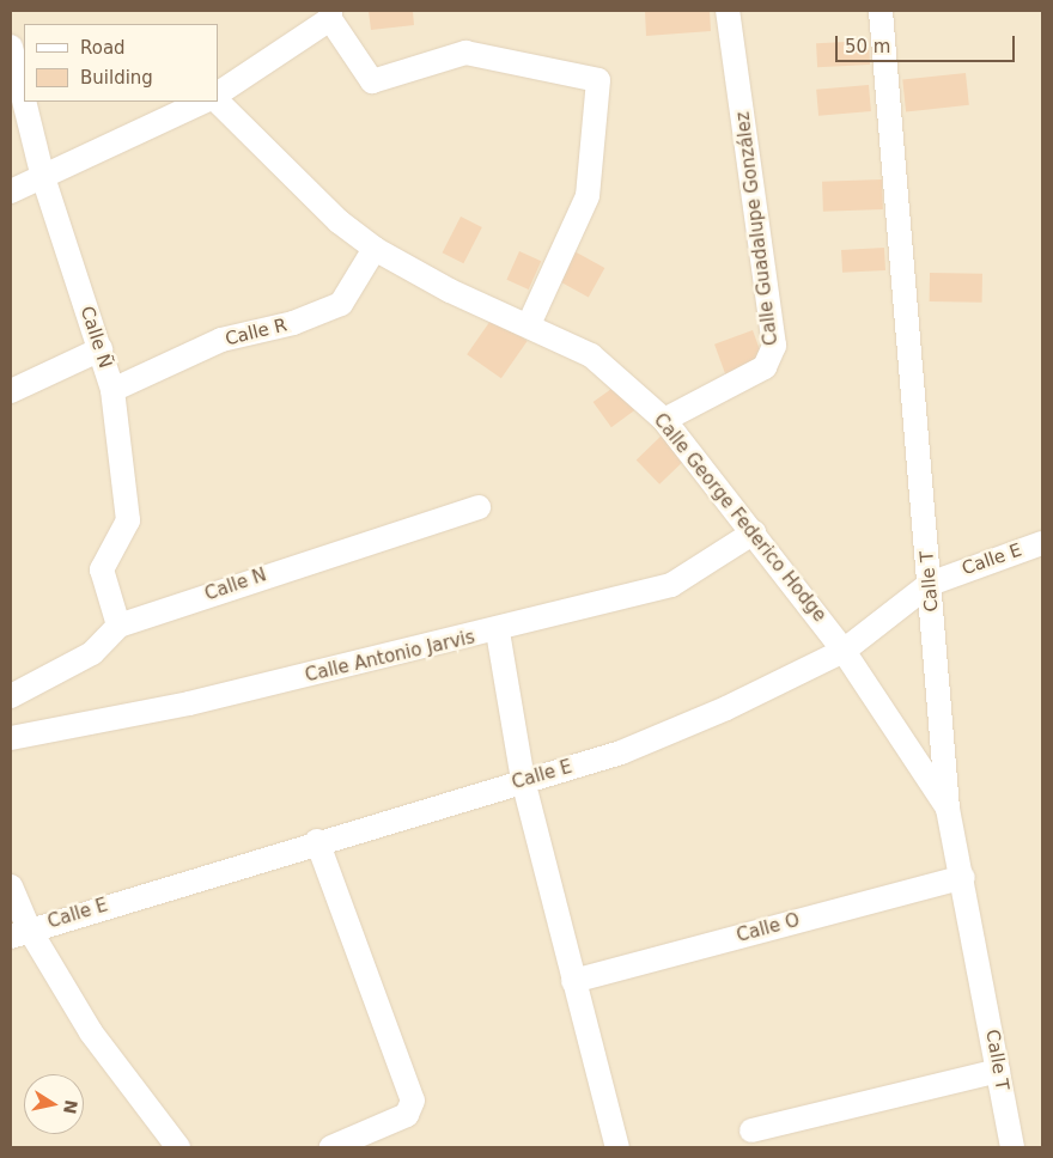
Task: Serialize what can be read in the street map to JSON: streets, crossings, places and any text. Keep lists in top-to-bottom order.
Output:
{
  "streets": {
    "street": [
      "Calle Guadalupe González",
      "Calle R",
      "Calle Ñ",
      "Calle George Federico Hodge",
      "Calle E",
      "Calle T",
      "Calle N",
      "Calle Antonio Jarvis",
      "Calle O"
    ]
  },
  "crossings": [
    ["Calle Guadalupe González", "Calle George Federico Hodge"],
    ["Calle R", "Calle Ñ"],
    ["Calle R", "Calle George Federico Hodge"],
    ["Calle Ñ", "Calle N"],
    ["Calle George Federico Hodge", "Calle E"],
    ["Calle George Federico Hodge", "Calle T"],
    ["Calle George Federico Hodge", "Calle Antonio Jarvis"],
    ["Calle E", "Calle T"],
    ["Calle T", "Calle O"]
  ],
  "legend": ["Road", "Building"],
  "scale_bar": "50 m",
  "north": "right"
}
